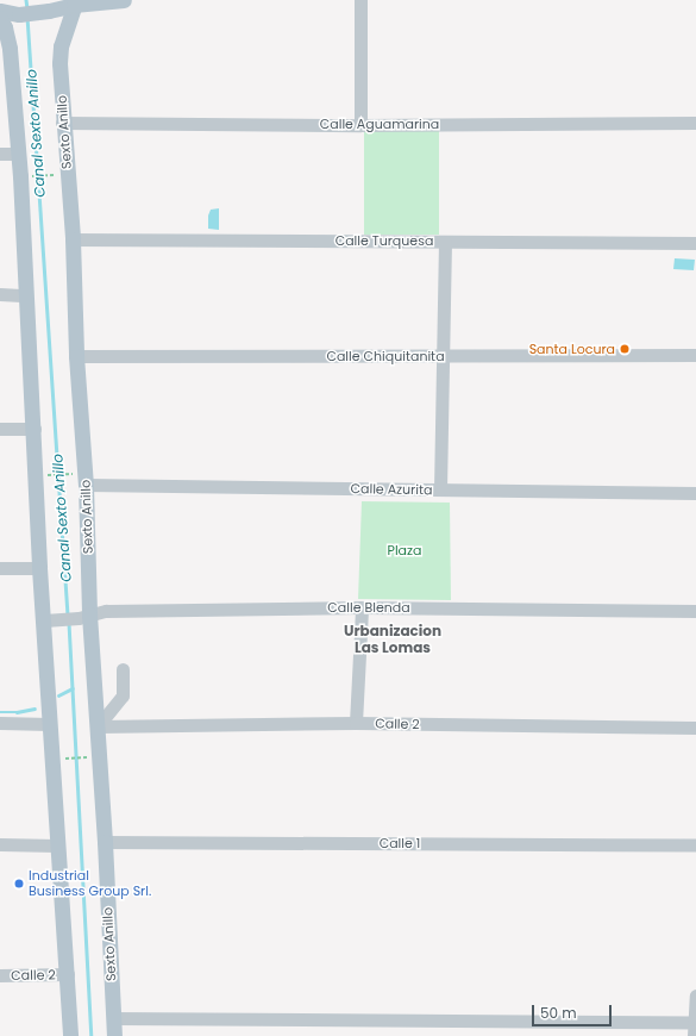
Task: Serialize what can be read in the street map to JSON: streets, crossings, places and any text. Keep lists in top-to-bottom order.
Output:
{
  "streets": {
    "main road": ["Sexto Anillo"],
    "street": [
      "Calle Aguamarina",
      "Calle Turquesa",
      "Calle Chiquitanita",
      "Calle Azurita",
      "Calle Blenda",
      "Calle 2",
      "Calle 1"
    ]
  },
  "crossings": [
    ["Calle Aguamarina", "Sexto Anillo"],
    ["Sexto Anillo", "Calle Turquesa"],
    ["Sexto Anillo", "Calle Chiquitanita"],
    ["Sexto Anillo", "Calle Azurita"],
    ["Sexto Anillo", "Calle Blenda"],
    ["Sexto Anillo", "Calle 2"],
    ["Sexto Anillo", "Calle 1"]
  ],
  "districts": ["Urbanizacion Las Lomas"],
  "water": ["Canal Sexto Anillo"],
  "parks": ["Plaza"],
  "places": ["Santa Locura", "Industrial Business Group Srl."],
  "scale_bar": "50 m"
}
